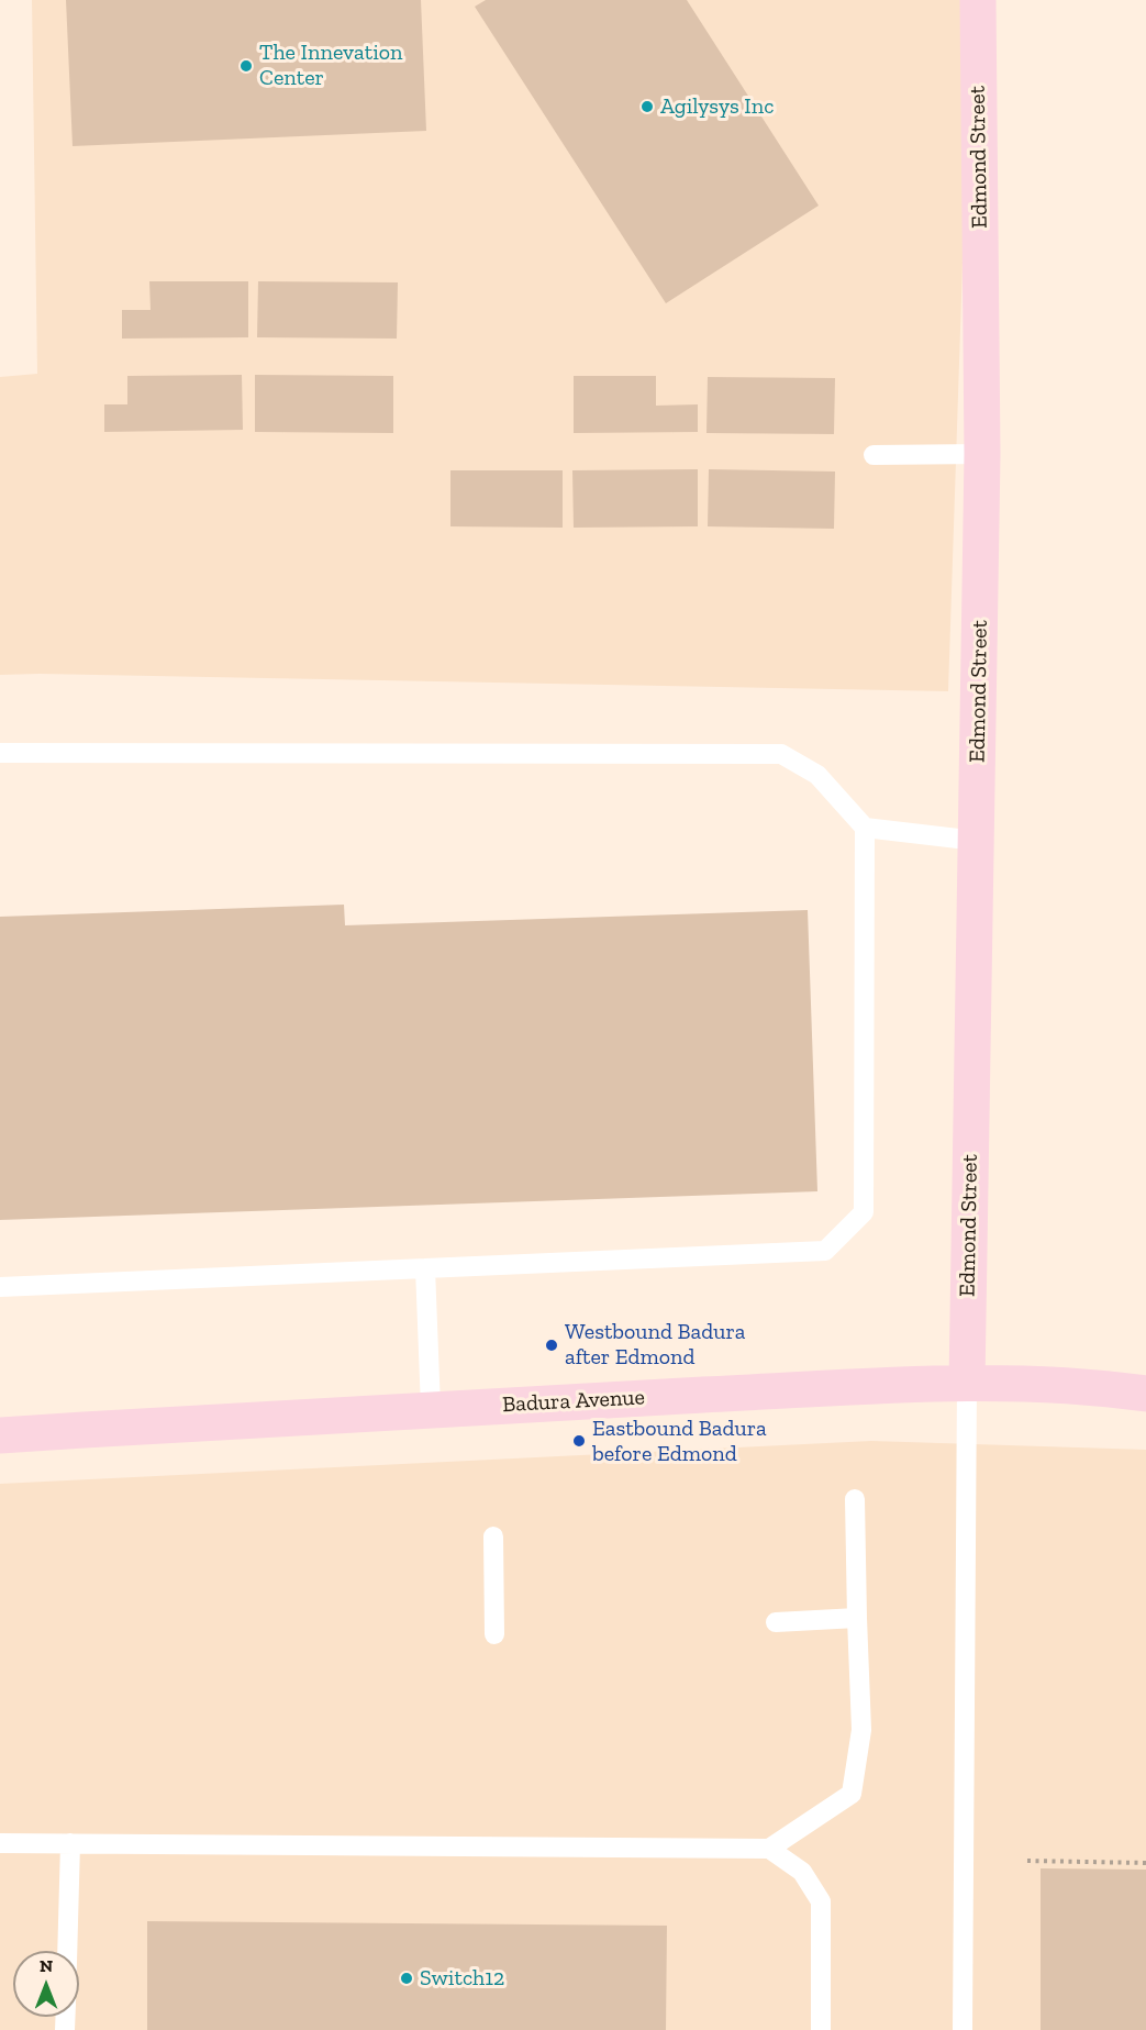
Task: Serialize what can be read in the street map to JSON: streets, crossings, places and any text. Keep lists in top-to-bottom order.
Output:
{
  "streets": {
    "street": ["Edmond Street", "Badura Avenue"]
  },
  "crossings": [
    ["Edmond Street", "Badura Avenue"]
  ],
  "places": [
    "The Innevation Center",
    "Agilysys Inc",
    "Westbound Badura after Edmond",
    "Eastbound Badura before Edmond",
    "Switch12"
  ],
  "north": "top"
}
